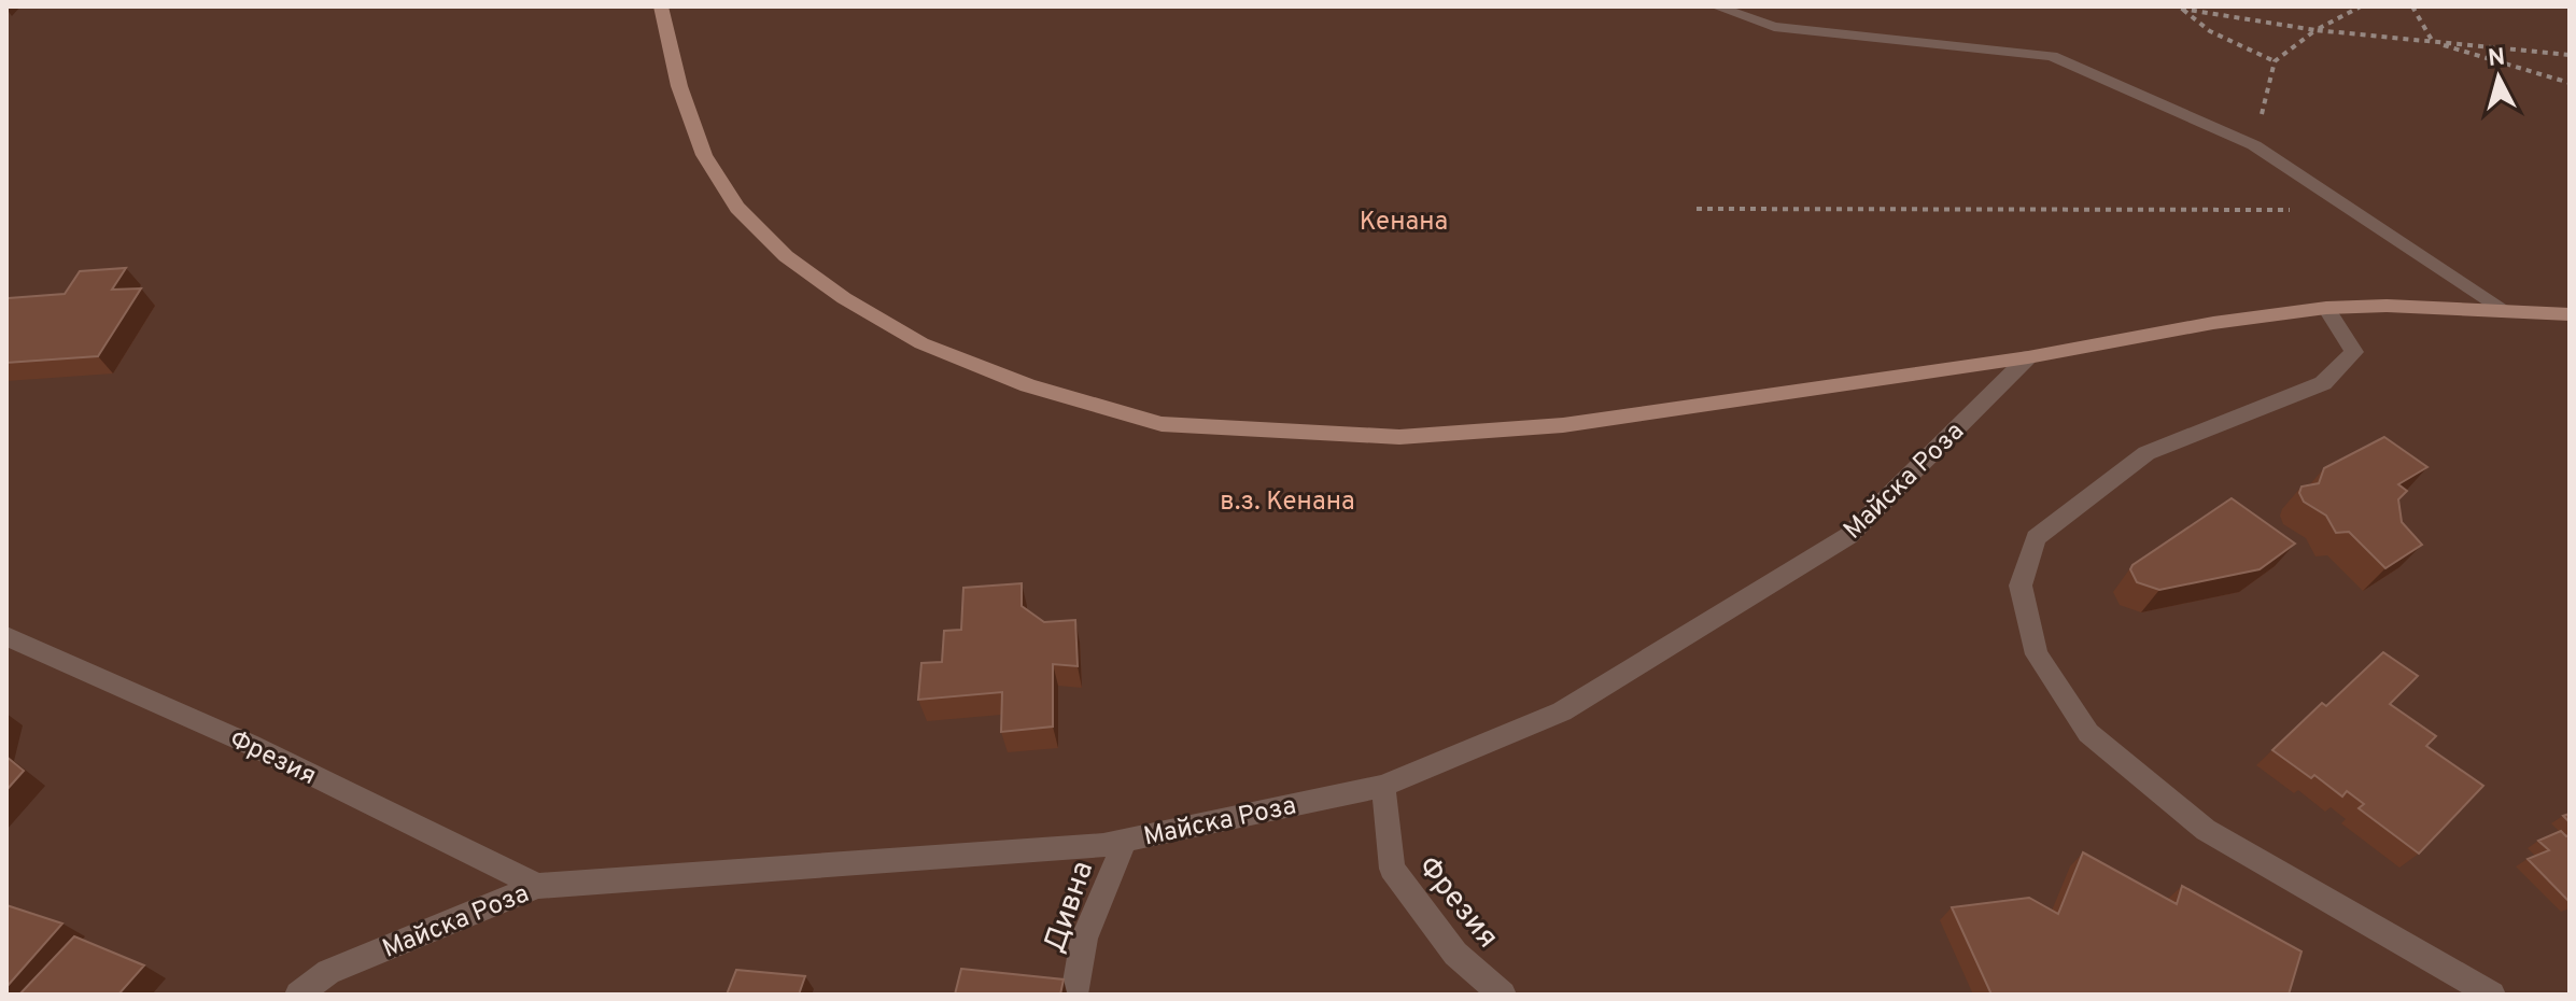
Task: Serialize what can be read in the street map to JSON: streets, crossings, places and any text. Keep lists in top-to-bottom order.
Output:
{
  "streets": {
    "street": ["Майска Роза", "Фрезия", "Дивна"]
  },
  "crossings": [
    ["Майска Роза", "Фрезия"],
    ["Майска Роза", "Дивна"]
  ],
  "parks": ["Кенана", "в.з. Кенана"],
  "north": "top"
}
